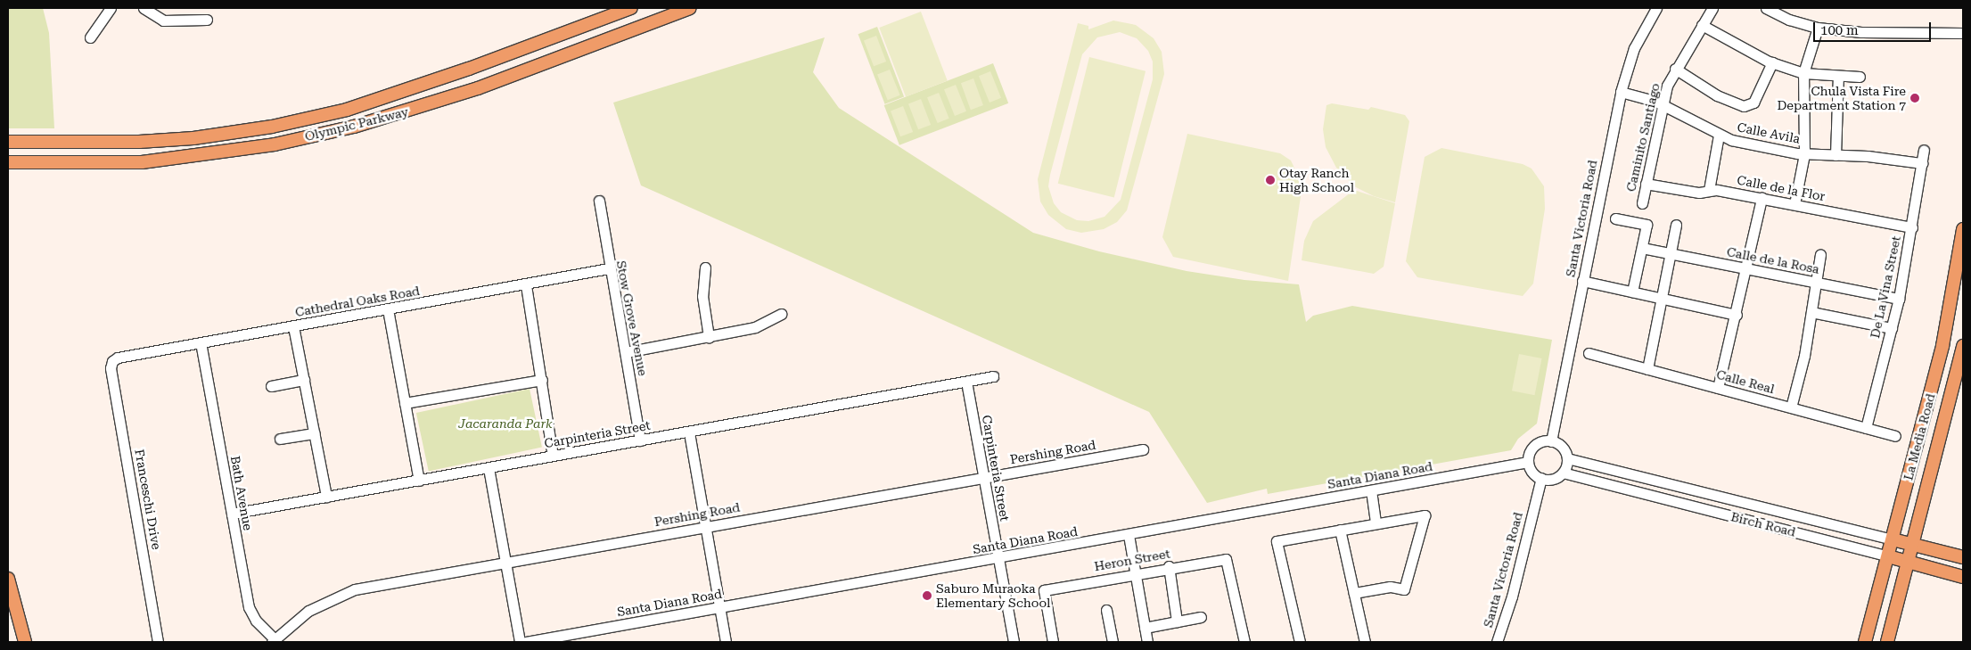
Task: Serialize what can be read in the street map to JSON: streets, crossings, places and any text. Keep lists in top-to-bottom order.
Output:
{
  "streets": {
    "main road": ["Olympic Parkway", "La Media Road", "Birch Road"],
    "street": [
      "Calle Avila",
      "Caminito Santiago",
      "Calle de la Flor",
      "Santa Victoria Road",
      "Calle de la Rosa",
      "De La Vina Street",
      "Cathedral Oaks Road",
      "Stow Grove Avenue",
      "Calle Real",
      "Carpinteria Street",
      "Pershing Road",
      "Santa Diana Road",
      "Bath Avenue",
      "Franceschi Drive",
      "Heron Street"
    ]
  },
  "crossings": [
    ["Calle Avila", "Caminito Santiago"],
    ["Calle Avila", "Santa Victoria Road"],
    ["Calle Avila", "De La Vina Street"],
    ["Caminito Santiago", "Calle de la Flor"],
    ["Calle de la Flor", "De La Vina Street"],
    ["Santa Victoria Road", "Santa Diana Road"],
    ["Santa Victoria Road", "Birch Road"],
    ["Calle de la Rosa", "De La Vina Street"],
    ["De La Vina Street", "Calle Real"],
    ["Cathedral Oaks Road", "Stow Grove Avenue"],
    ["Cathedral Oaks Road", "Bath Avenue"],
    ["Cathedral Oaks Road", "Franceschi Drive"],
    ["Stow Grove Avenue", "Carpinteria Street"],
    ["Carpinteria Street", "Pershing Road"],
    ["Carpinteria Street", "Santa Diana Road"],
    ["Carpinteria Street", "Bath Avenue"],
    ["La Media Road", "Birch Road"],
    ["Pershing Road", "Bath Avenue"],
    ["Santa Diana Road", "Birch Road"]
  ],
  "parks": ["Jacaranda Park"],
  "places": ["Chula Vista Fire Department Station 7", "Otay Ranch High School", "Saburo Muraoka Elementary School"],
  "scale_bar": "100 m"
}
